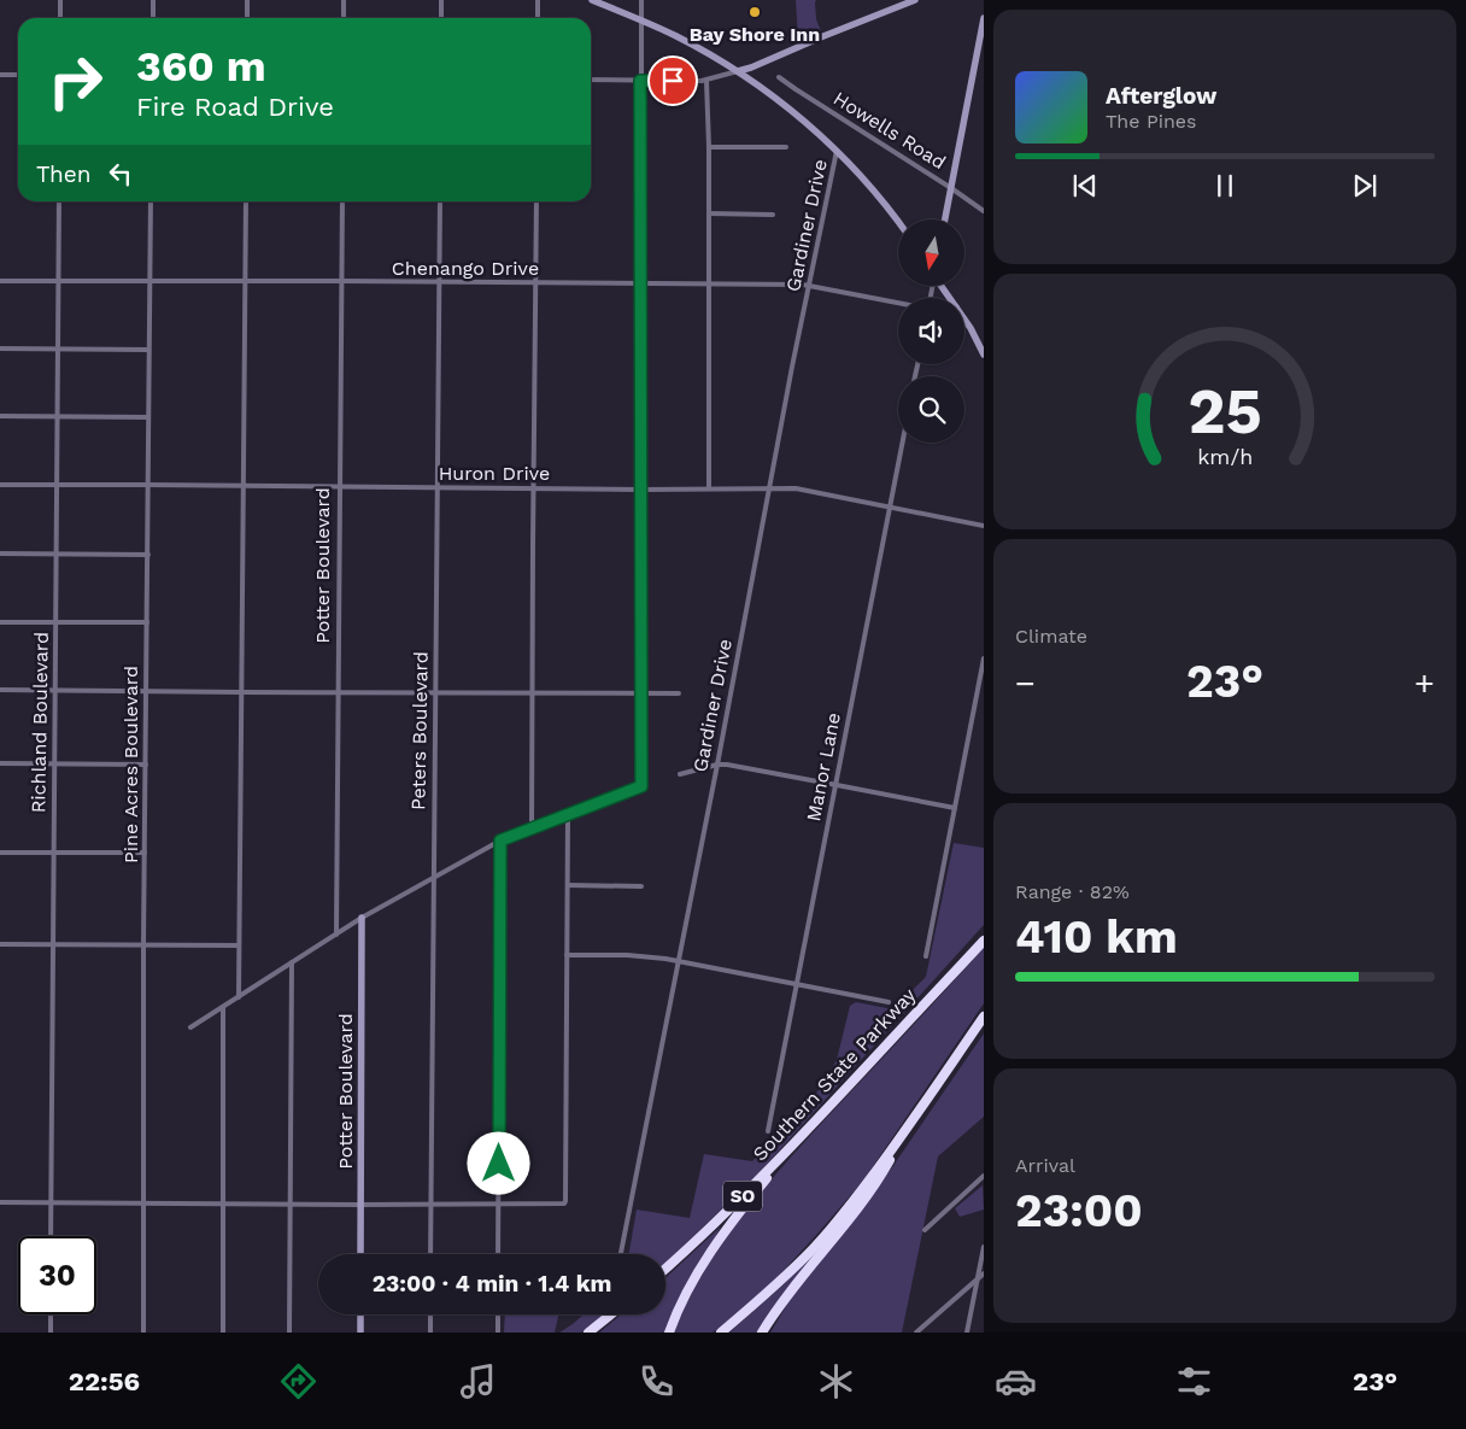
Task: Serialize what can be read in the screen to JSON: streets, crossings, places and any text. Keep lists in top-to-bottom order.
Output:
{
  "streets": {
    "highway": ["Southern State Parkway", "SO"],
    "street": [
      "Howells Road",
      "Gardiner Drive",
      "Chenango Drive",
      "Huron Drive",
      "Potter Boulevard",
      "Richland Boulevard",
      "Peters Boulevard",
      "Pine Acres Boulevard",
      "Manor Lane"
    ]
  },
  "crossings": [
    ["Gardiner Drive", "Chenango Drive"],
    ["Gardiner Drive", "Huron Drive"],
    ["Chenango Drive", "Potter Boulevard"],
    ["Chenango Drive", "Richland Boulevard"],
    ["Chenango Drive", "Peters Boulevard"],
    ["Chenango Drive", "Pine Acres Boulevard"],
    ["Huron Drive", "Potter Boulevard"],
    ["Huron Drive", "Richland Boulevard"],
    ["Huron Drive", "Peters Boulevard"],
    ["Huron Drive", "Pine Acres Boulevard"],
    ["Huron Drive", "Manor Lane"]
  ],
  "places": ["Bay Shore Inn"],
  "north": "bottom",
  "page": {
    "turn": ["360 m", "Fire Road Drive"],
    "song": ["Afterglow", "The Pines"],
    "then": "Then",
    "tile": [
      "Climate",
      ["Range · 82%", "410 km"],
      ["Arrival", "23:00"]
    ],
    "heat": ["−", "23°", "+"],
    "limit": "30",
    "trip": "23:00 · 4 min · 1.4 km",
    "tabs": ["22:56", "23°"],
    "gauge": ["25", "km/h"]
  }
}
